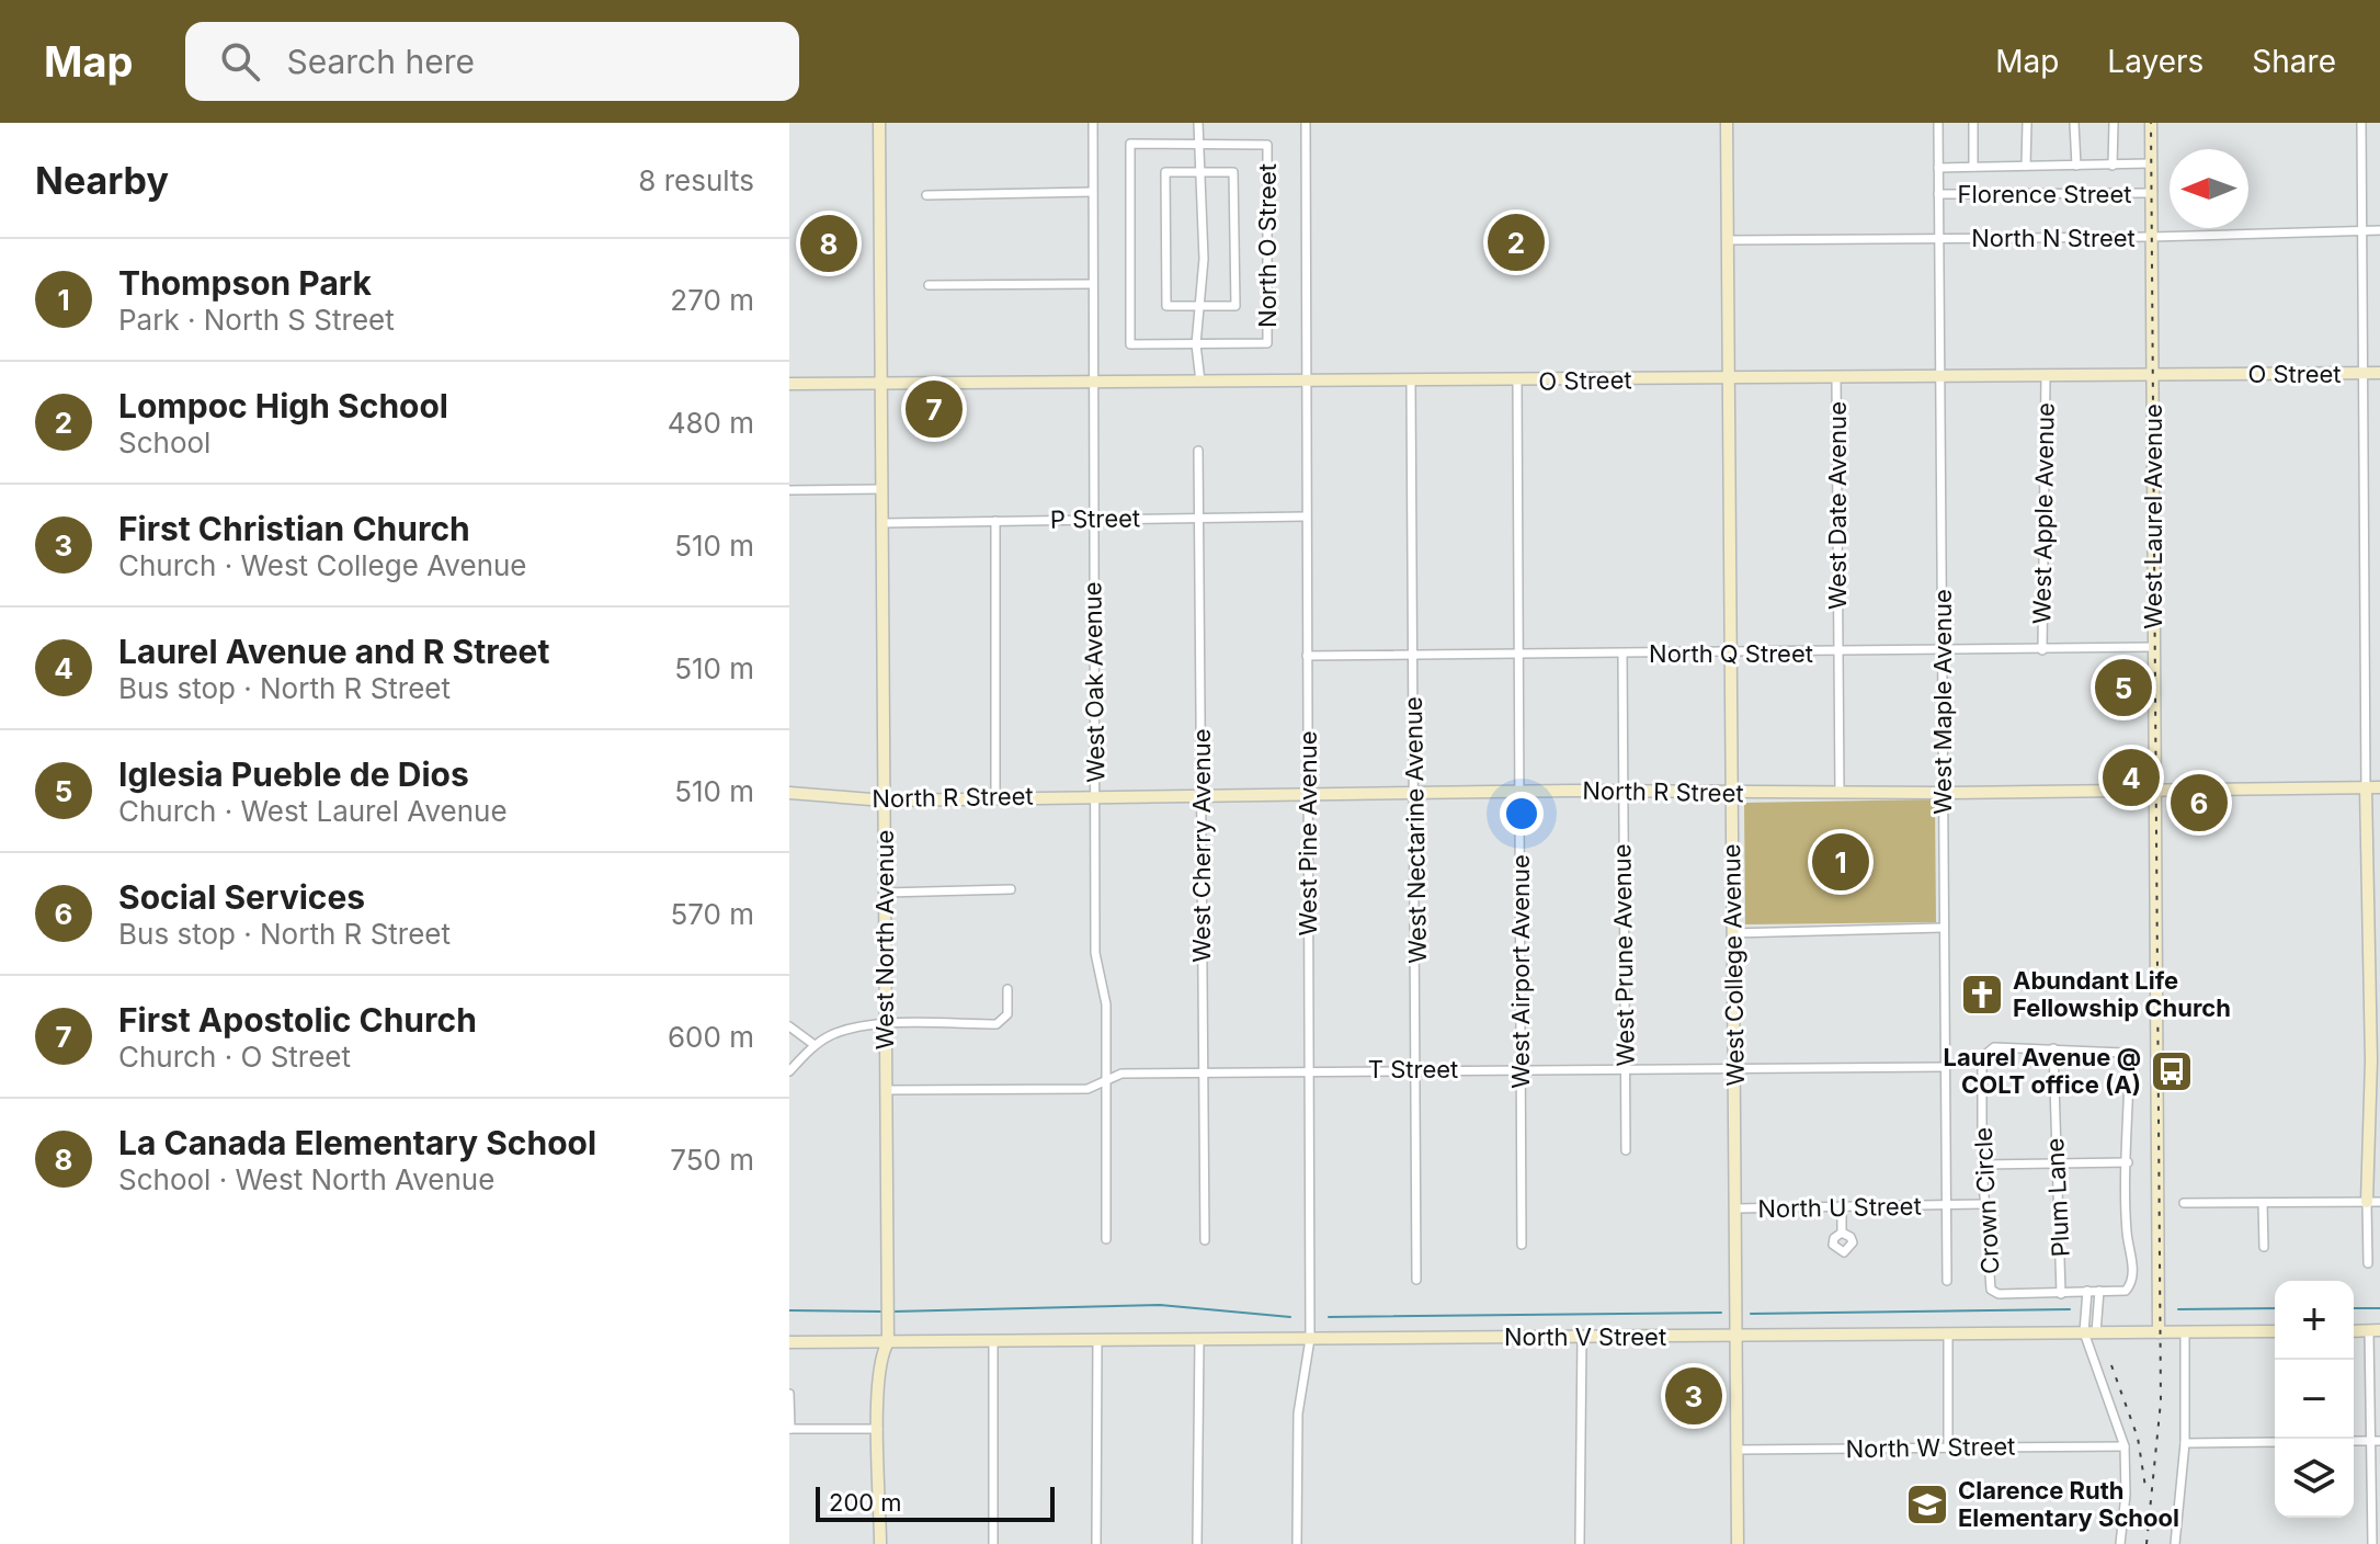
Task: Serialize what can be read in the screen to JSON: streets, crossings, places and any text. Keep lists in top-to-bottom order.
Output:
{
  "streets": {
    "street": [
      "Florence Street",
      "North N Street",
      "North O Street",
      "O Street",
      "West Date Avenue",
      "West Apple Avenue",
      "West Laurel Avenue",
      "P Street",
      "North Q Street",
      "West Oak Avenue",
      "West Maple Avenue",
      "North R Street",
      "West Nectarine Avenue",
      "West Pine Avenue",
      "West Cherry Avenue",
      "West North Avenue",
      "West Prune Avenue",
      "West College Avenue",
      "West Airport Avenue",
      "T Street",
      "Plum Lane",
      "Crown Circle",
      "North U Street",
      "North V Street",
      "North W Street"
    ]
  },
  "crossings": [
    ["Florence Street", "West Laurel Avenue"],
    ["Florence Street", "West Maple Avenue"],
    ["North N Street", "West Laurel Avenue"],
    ["North N Street", "West Maple Avenue"],
    ["North N Street", "West College Avenue"],
    ["O Street", "West Date Avenue"],
    ["O Street", "West Apple Avenue"],
    ["O Street", "West Laurel Avenue"],
    ["O Street", "West Oak Avenue"],
    ["O Street", "West Maple Avenue"],
    ["O Street", "West Nectarine Avenue"],
    ["O Street", "West Pine Avenue"],
    ["O Street", "West North Avenue"],
    ["O Street", "West College Avenue"],
    ["O Street", "West Airport Avenue"],
    ["West Date Avenue", "North Q Street"],
    ["West Date Avenue", "North R Street"],
    ["West Apple Avenue", "North Q Street"],
    ["West Laurel Avenue", "North Q Street"],
    ["West Laurel Avenue", "North R Street"],
    ["West Laurel Avenue", "North V Street"],
    ["P Street", "West Oak Avenue"],
    ["P Street", "West Pine Avenue"],
    ["P Street", "West Cherry Avenue"],
    ["P Street", "West North Avenue"],
    ["North Q Street", "West Maple Avenue"],
    ["North Q Street", "West Nectarine Avenue"],
    ["North Q Street", "West Pine Avenue"],
    ["North Q Street", "West Prune Avenue"],
    ["North Q Street", "West College Avenue"],
    ["North Q Street", "West Airport Avenue"],
    ["West Oak Avenue", "North R Street"],
    ["West Oak Avenue", "T Street"],
    ["West Maple Avenue", "North R Street"],
    ["West Maple Avenue", "T Street"],
    ["West Maple Avenue", "North U Street"],
    ["North R Street", "West Nectarine Avenue"],
    ["North R Street", "West Pine Avenue"],
    ["North R Street", "West Cherry Avenue"],
    ["North R Street", "West North Avenue"],
    ["North R Street", "West Prune Avenue"],
    ["North R Street", "West College Avenue"],
    ["North R Street", "West Airport Avenue"],
    ["West Nectarine Avenue", "T Street"],
    ["West Pine Avenue", "T Street"],
    ["West Pine Avenue", "North V Street"],
    ["West Cherry Avenue", "T Street"],
    ["West North Avenue", "T Street"],
    ["West North Avenue", "North V Street"],
    ["West Prune Avenue", "T Street"],
    ["West College Avenue", "T Street"],
    ["West College Avenue", "North U Street"],
    ["West College Avenue", "North V Street"],
    ["West College Avenue", "North W Street"],
    ["West Airport Avenue", "T Street"],
    ["Plum Lane", "Crown Circle"],
    ["Crown Circle", "North U Street"]
  ],
  "places": {
    "church": ["Abundant Life Fellowship Church"],
    "bus stop": ["Laurel Avenue @ COLT office (A)"],
    "school or university": ["Clarence Ruth Elementary School"]
  },
  "scale_bar": "200 m",
  "north": "left",
  "page": {
    "header": "Map",
    "search": "Search here",
    "nav": ["Map", "Layers", "Share"],
    "heading": ["Nearby", "8 results"],
    "pins": [
      "2",
      "8",
      "7",
      "5",
      "4",
      "6",
      "1",
      "3"
    ],
    "list": [
      {
        "mark": "1",
        "name": "Thompson Park",
        "note": "Park · North S Street",
        "value": "270 m"
      },
      {
        "mark": "2",
        "name": "Lompoc High School",
        "note": "School",
        "value": "480 m"
      },
      {
        "mark": "3",
        "name": "First Christian Church",
        "note": "Church · West College Avenue",
        "value": "510 m"
      },
      {
        "mark": "4",
        "name": "Laurel Avenue and R Street",
        "note": "Bus stop · North R Street",
        "value": "510 m"
      },
      {
        "mark": "5",
        "name": "Iglesia Pueble de Dios",
        "note": "Church · West Laurel Avenue",
        "value": "510 m"
      },
      {
        "mark": "6",
        "name": "Social Services",
        "note": "Bus stop · North R Street",
        "value": "570 m"
      },
      {
        "mark": "7",
        "name": "First Apostolic Church",
        "note": "Church · O Street",
        "value": "600 m"
      },
      {
        "mark": "8",
        "name": "La Canada Elementary School",
        "note": "School · West North Avenue",
        "value": "750 m"
      }
    ],
    "map_buttons": ["+", "−"],
    "scale": "200 m"
  }
}
